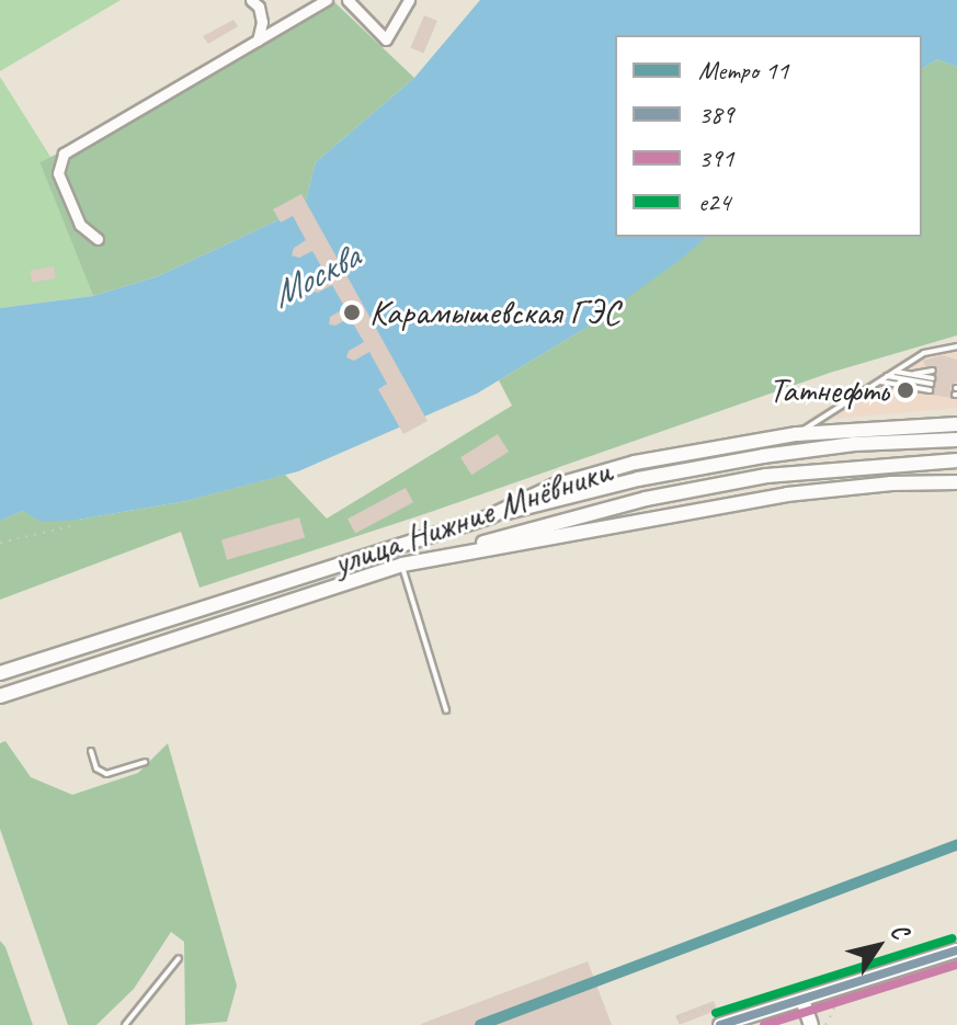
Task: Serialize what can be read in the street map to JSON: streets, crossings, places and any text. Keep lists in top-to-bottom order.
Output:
{
  "streets": {
    "main road": ["улица Нижние Мнёвники"]
  },
  "water": ["Москва"],
  "places": ["Карамышевская ГЭС", "Татнефть"],
  "lines": [
    "metro line 11",
    "transit line е24",
    "transit line 389",
    "transit line 391"
  ],
  "legend": [
    "Метро 11",
    "389",
    "391",
    "е24"
  ],
  "north": "top right"
}
